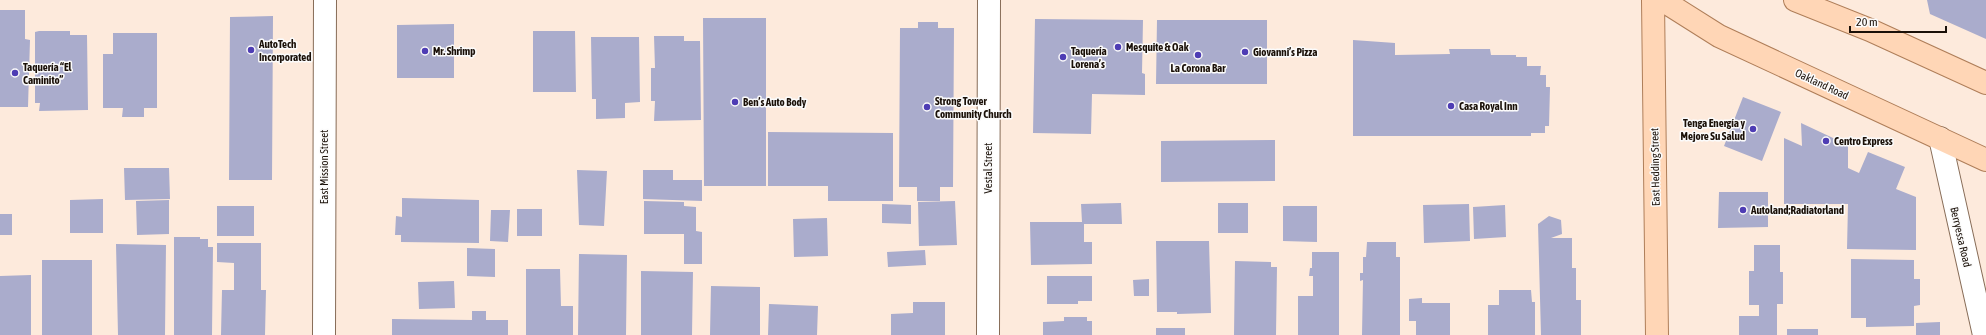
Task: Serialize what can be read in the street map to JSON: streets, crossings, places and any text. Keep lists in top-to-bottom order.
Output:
{
  "streets": {
    "main road": ["Oakland Road", "East Hedding Street"],
    "street": ["East Mission Street", "Vestal Street", "Berryessa Road"]
  },
  "crossings": [
    ["Oakland Road", "Berryessa Road"]
  ],
  "places": [
    "Mesquite & Oak",
    "AutoTech Incorporated",
    "Mr. Shrimp",
    "Giovanni’s Pizza",
    "La Corona Bar",
    "Taquería Lorena’s",
    "Taquería “El Caminito”",
    "Ben’s Auto Body",
    "Casa Royal Inn",
    "Strong Tower Community Church",
    "Tenga Energía y Mejore Su Salud",
    "Centro Express",
    "Autoland;Radiatorland"
  ],
  "scale_bar": "20 m"
}
